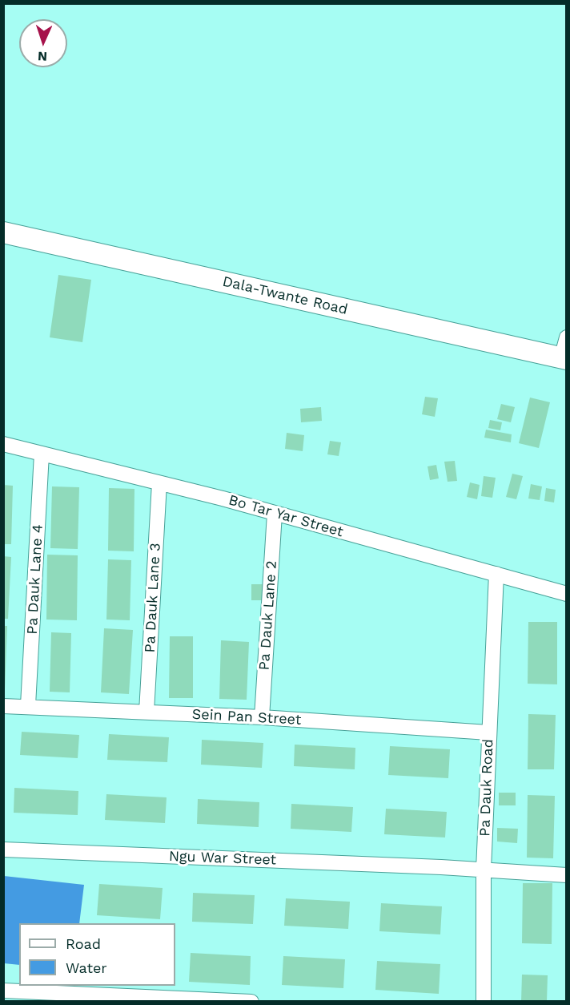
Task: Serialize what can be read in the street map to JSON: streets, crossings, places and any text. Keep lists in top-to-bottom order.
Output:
{
  "streets": {
    "main road": ["Dala-Twante Road"],
    "street": [
      "Bo Tar Yar Street",
      "Pa Dauk Lane 4",
      "Pa Dauk Lane 3",
      "Pa Dauk Lane 2",
      "Sein Pan Street",
      "Pa Dauk Road",
      "Ngu War Street"
    ]
  },
  "crossings": [
    ["Bo Tar Yar Street", "Pa Dauk Lane 4"],
    ["Bo Tar Yar Street", "Pa Dauk Lane 3"],
    ["Bo Tar Yar Street", "Pa Dauk Lane 2"],
    ["Bo Tar Yar Street", "Pa Dauk Road"],
    ["Pa Dauk Lane 4", "Sein Pan Street"],
    ["Pa Dauk Lane 3", "Sein Pan Street"],
    ["Pa Dauk Lane 2", "Sein Pan Street"],
    ["Sein Pan Street", "Pa Dauk Road"],
    ["Pa Dauk Road", "Ngu War Street"]
  ],
  "legend": ["Road", "Water"],
  "north": "bottom"
}
